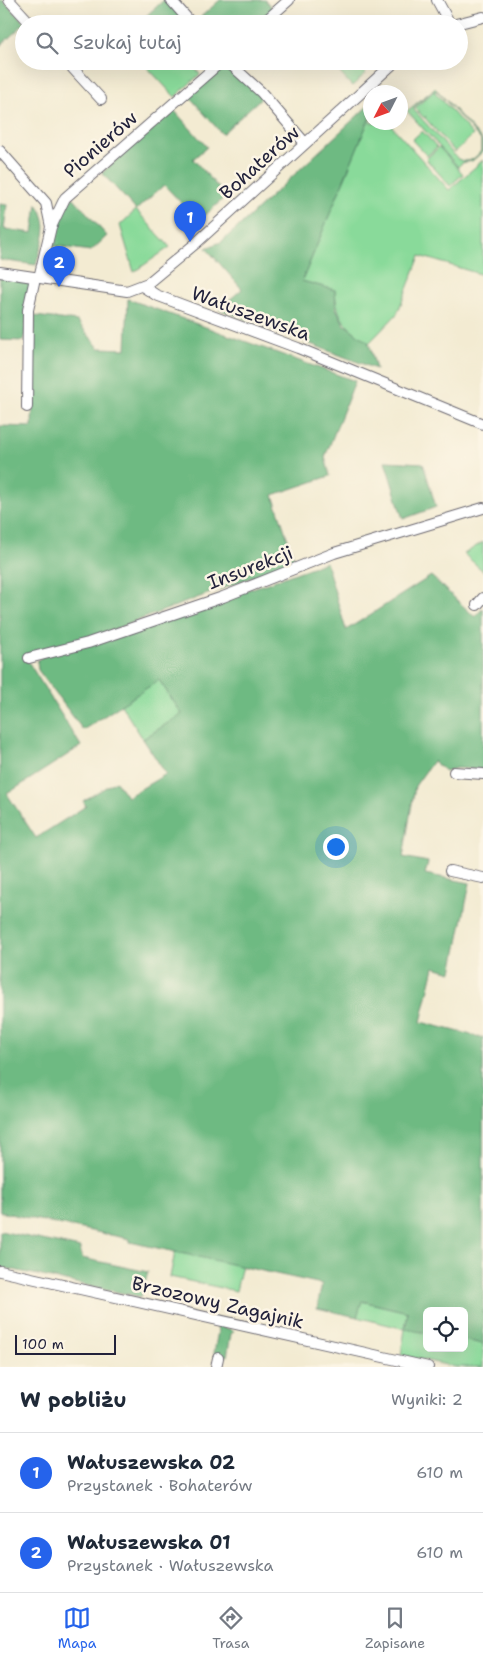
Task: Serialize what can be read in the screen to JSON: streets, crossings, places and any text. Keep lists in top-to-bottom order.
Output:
{
  "streets": {
    "street": [
      "Pionierów",
      "Bohaterów",
      "Wałuszewska",
      "Insurekcji",
      "Brzozowy Zagajnik"
    ]
  },
  "crossings": [
    ["Bohaterów", "Wałuszewska"]
  ],
  "scale_bar": "100 m",
  "north": "bottom left",
  "page": {
    "search": "Szukaj tutaj",
    "pins": ["1", "2"],
    "scale": "100 m",
    "heading": ["W pobliżu", "Wyniki: 2"],
    "list": [
      {
        "mark": "1",
        "name": "Wałuszewska 02",
        "note": "Przystanek · Bohaterów",
        "value": "610 m"
      },
      {
        "mark": "2",
        "name": "Wałuszewska 01",
        "note": "Przystanek · Wałuszewska",
        "value": "610 m"
      }
    ],
    "nav": ["Mapa", "Trasa", "Zapisane"]
  }
}
